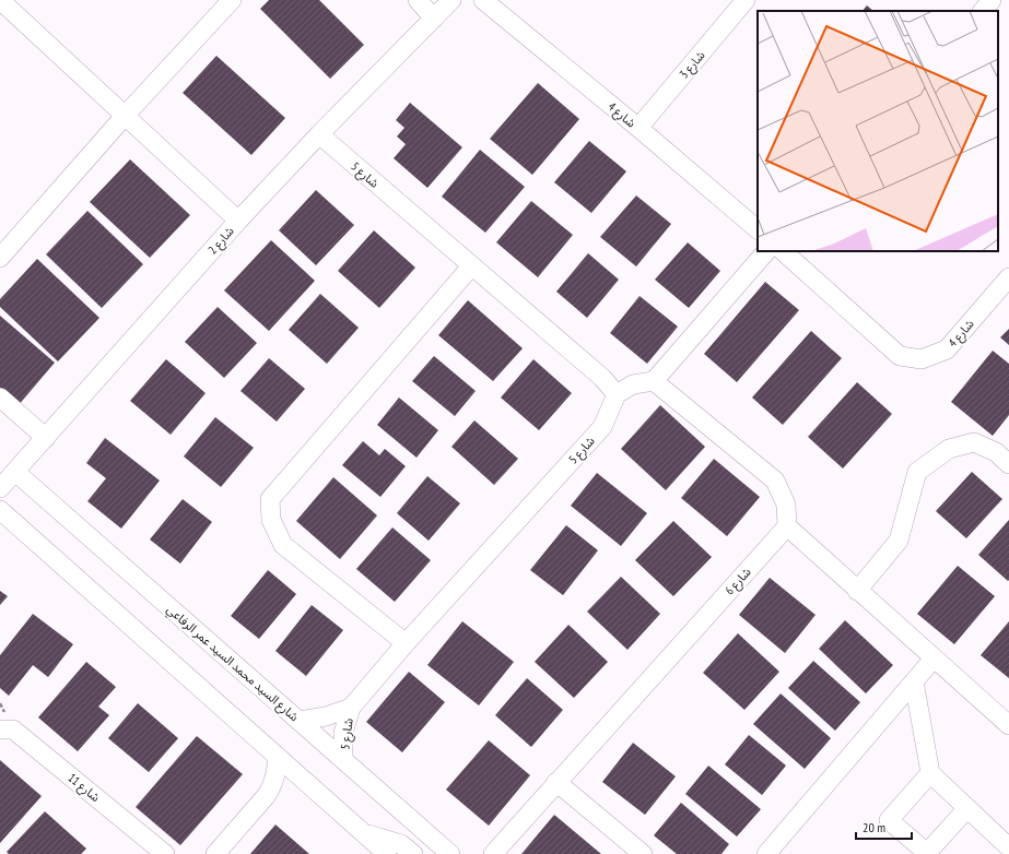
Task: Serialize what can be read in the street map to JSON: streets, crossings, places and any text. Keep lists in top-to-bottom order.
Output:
{
  "streets": {
    "street": [
      "شارع 3",
      "شارع 4",
      "شارع 5",
      "شارع 2",
      "شارع 6",
      "شارع السيد محمد السيد عمر الرفاعي",
      "شارع 11"
    ]
  },
  "crossings": [
    ["شارع 3", "شارع 4"],
    ["شارع 5", "شارع 2"],
    ["شارع 5", "شارع السيد محمد السيد عمر الرفاعي"],
    ["شارع 2", "شارع السيد محمد السيد عمر الرفاعي"]
  ],
  "scale_bar": "20 m"
}
